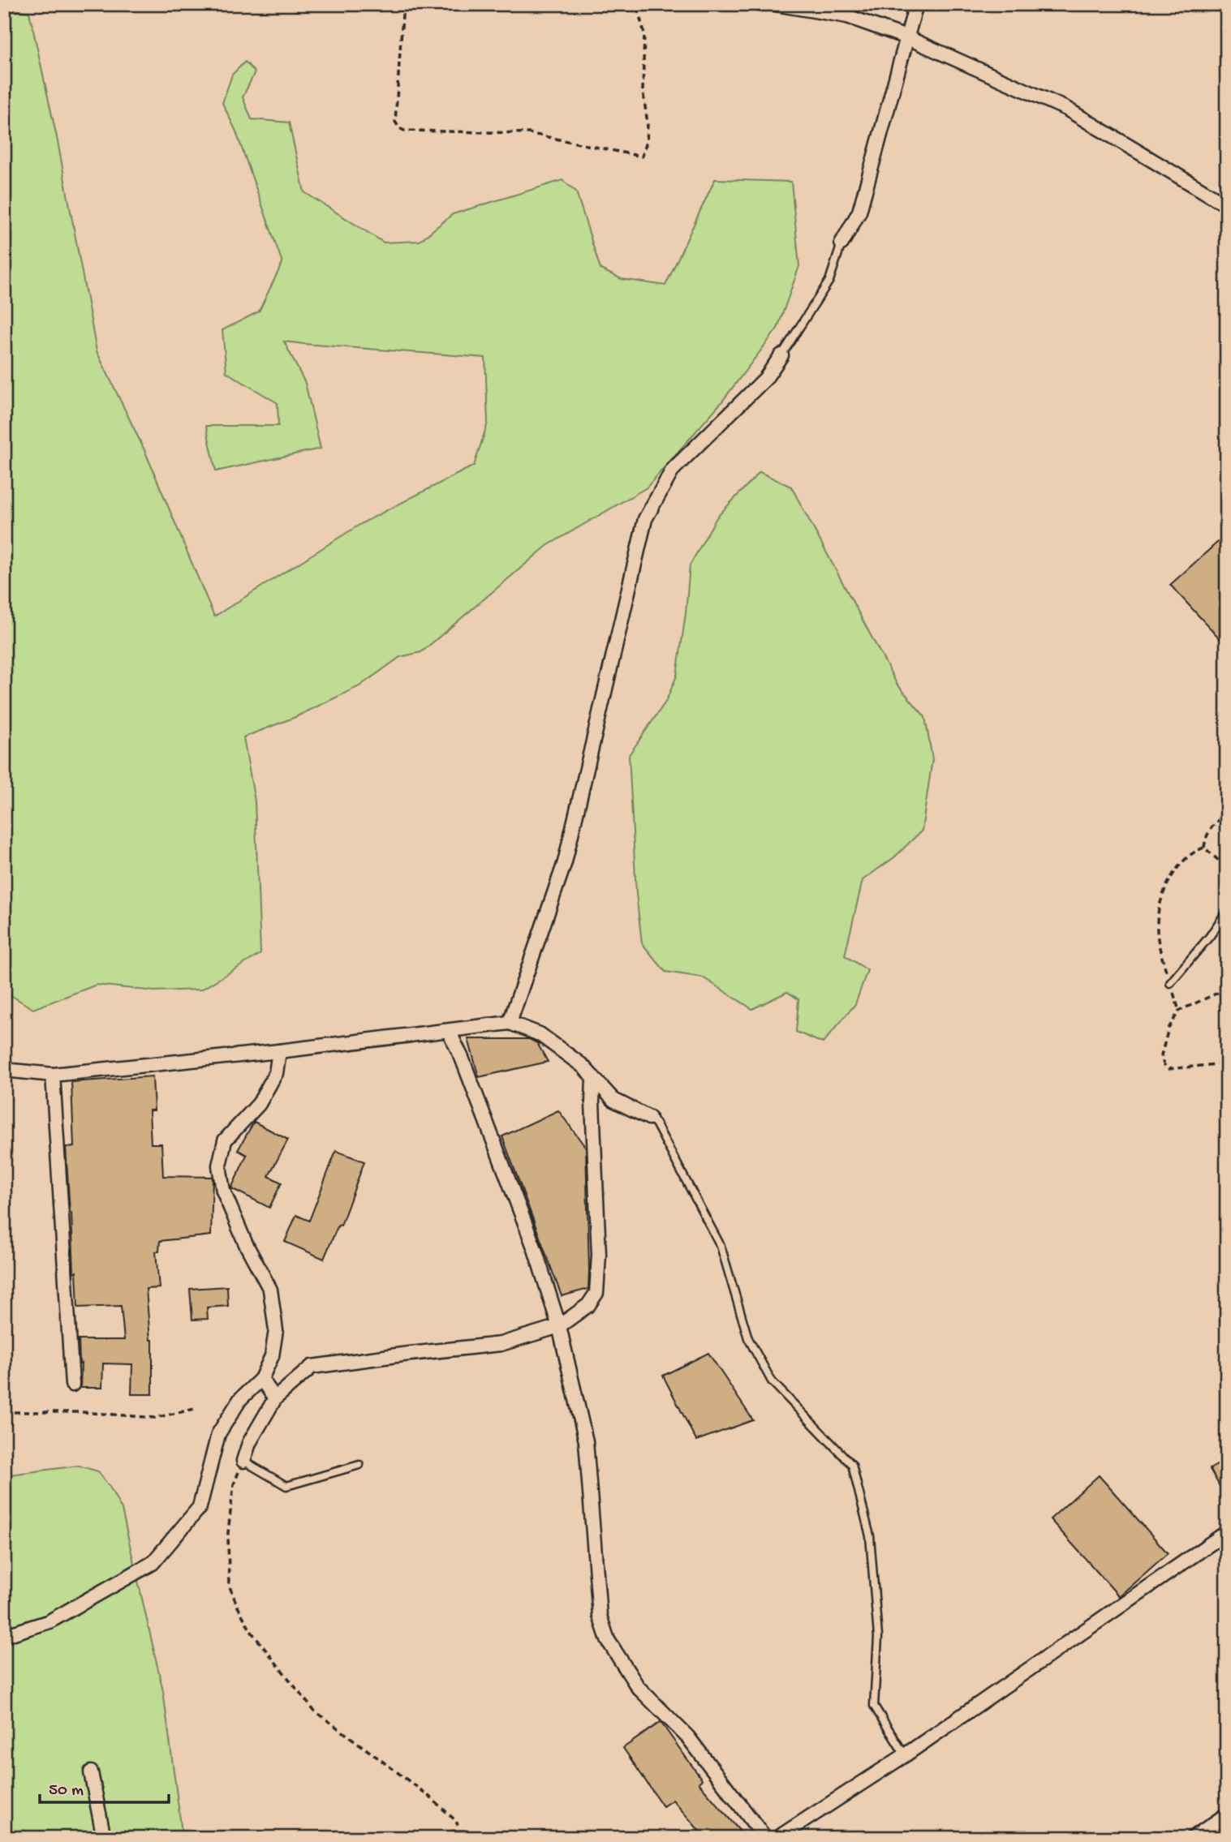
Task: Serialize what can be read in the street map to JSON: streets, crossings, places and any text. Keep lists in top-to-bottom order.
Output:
{
  "scale_bar": "50 m"
}
